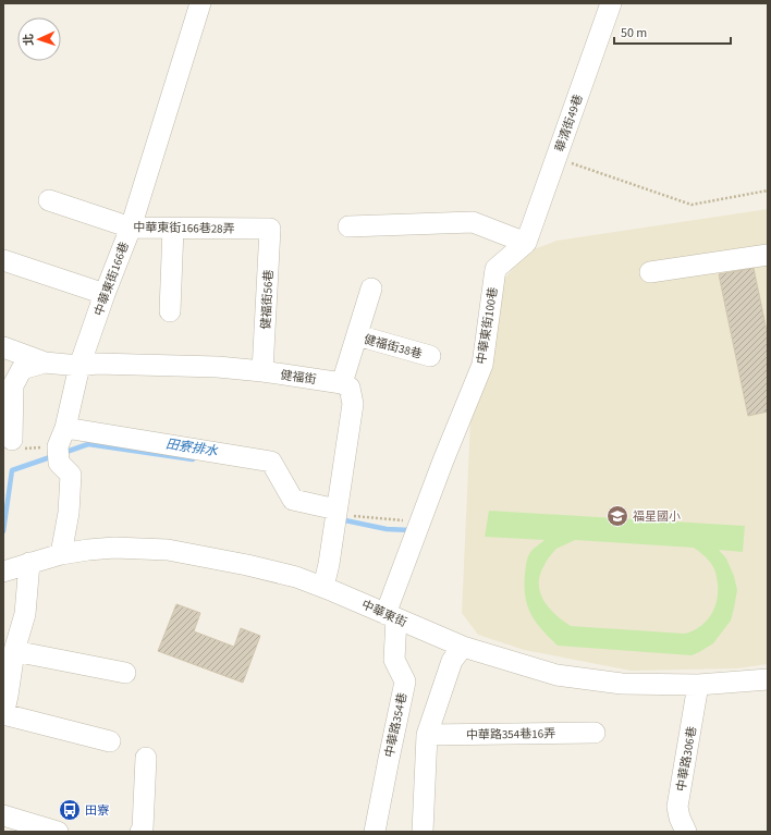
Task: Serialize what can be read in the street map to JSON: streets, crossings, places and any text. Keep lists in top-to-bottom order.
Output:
{
  "streets": {
    "street": [
      "華清街49巷",
      "中華東街166巷28弄",
      "中華東街166巷",
      "健福街56巷",
      "中華東街100巷",
      "健福街38巷",
      "健福街",
      "中華東街",
      "中華路354巷",
      "中華路354巷16弄",
      "中華路306巷"
    ]
  },
  "crossings": [
    ["華清街49巷", "中華東街100巷"],
    ["中華東街166巷28弄", "中華東街166巷"],
    ["中華東街166巷28弄", "健福街56巷"],
    ["中華東街166巷", "健福街"],
    ["健福街56巷", "健福街"],
    ["中華東街100巷", "中華東街"],
    ["中華東街100巷", "中華路354巷"],
    ["健福街38巷", "健福街"],
    ["中華東街", "中華路354巷"],
    ["中華東街", "中華路306巷"]
  ],
  "water": ["田寮排水"],
  "places": {
    "school or university": ["福星國小"],
    "bus stop": ["田寮"]
  },
  "scale_bar": "50 m",
  "north": "left"
}
